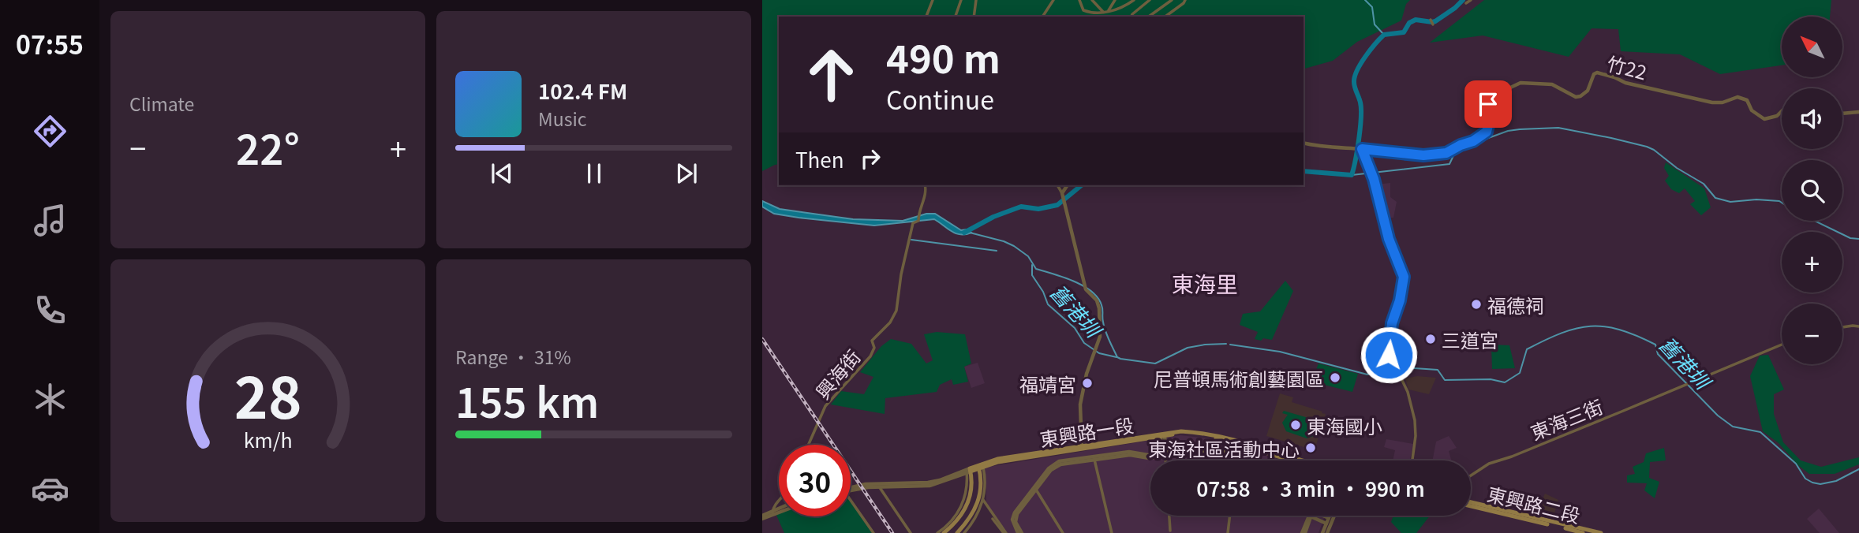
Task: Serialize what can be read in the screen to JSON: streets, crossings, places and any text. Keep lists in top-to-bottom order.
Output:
{
  "streets": {
    "main road": ["東興路一段", "東興路二段"],
    "street": ["竹22", "興海街", "東海三街"]
  },
  "districts": ["東海里"],
  "water": ["舊港圳"],
  "places": [
    "福德祠",
    "三道宮",
    "尼普頓馬術創藝園區",
    "福靖宮",
    "東海國小",
    "東海社區活動中心"
  ],
  "north": "top left",
  "page": {
    "tabs": "07:55",
    "tile": [
      "Climate",
      ["Range · 31%", "155 km"]
    ],
    "map_buttons": ["+", "−"],
    "turn": ["490 m", "Continue"],
    "song": ["102.4 FM", "Music"],
    "heat": ["−", "22°", "+"],
    "then": "Then",
    "limit": "30",
    "trip": "07:58 · 3 min · 990 m",
    "gauge": ["28", "km/h"]
  }
}
